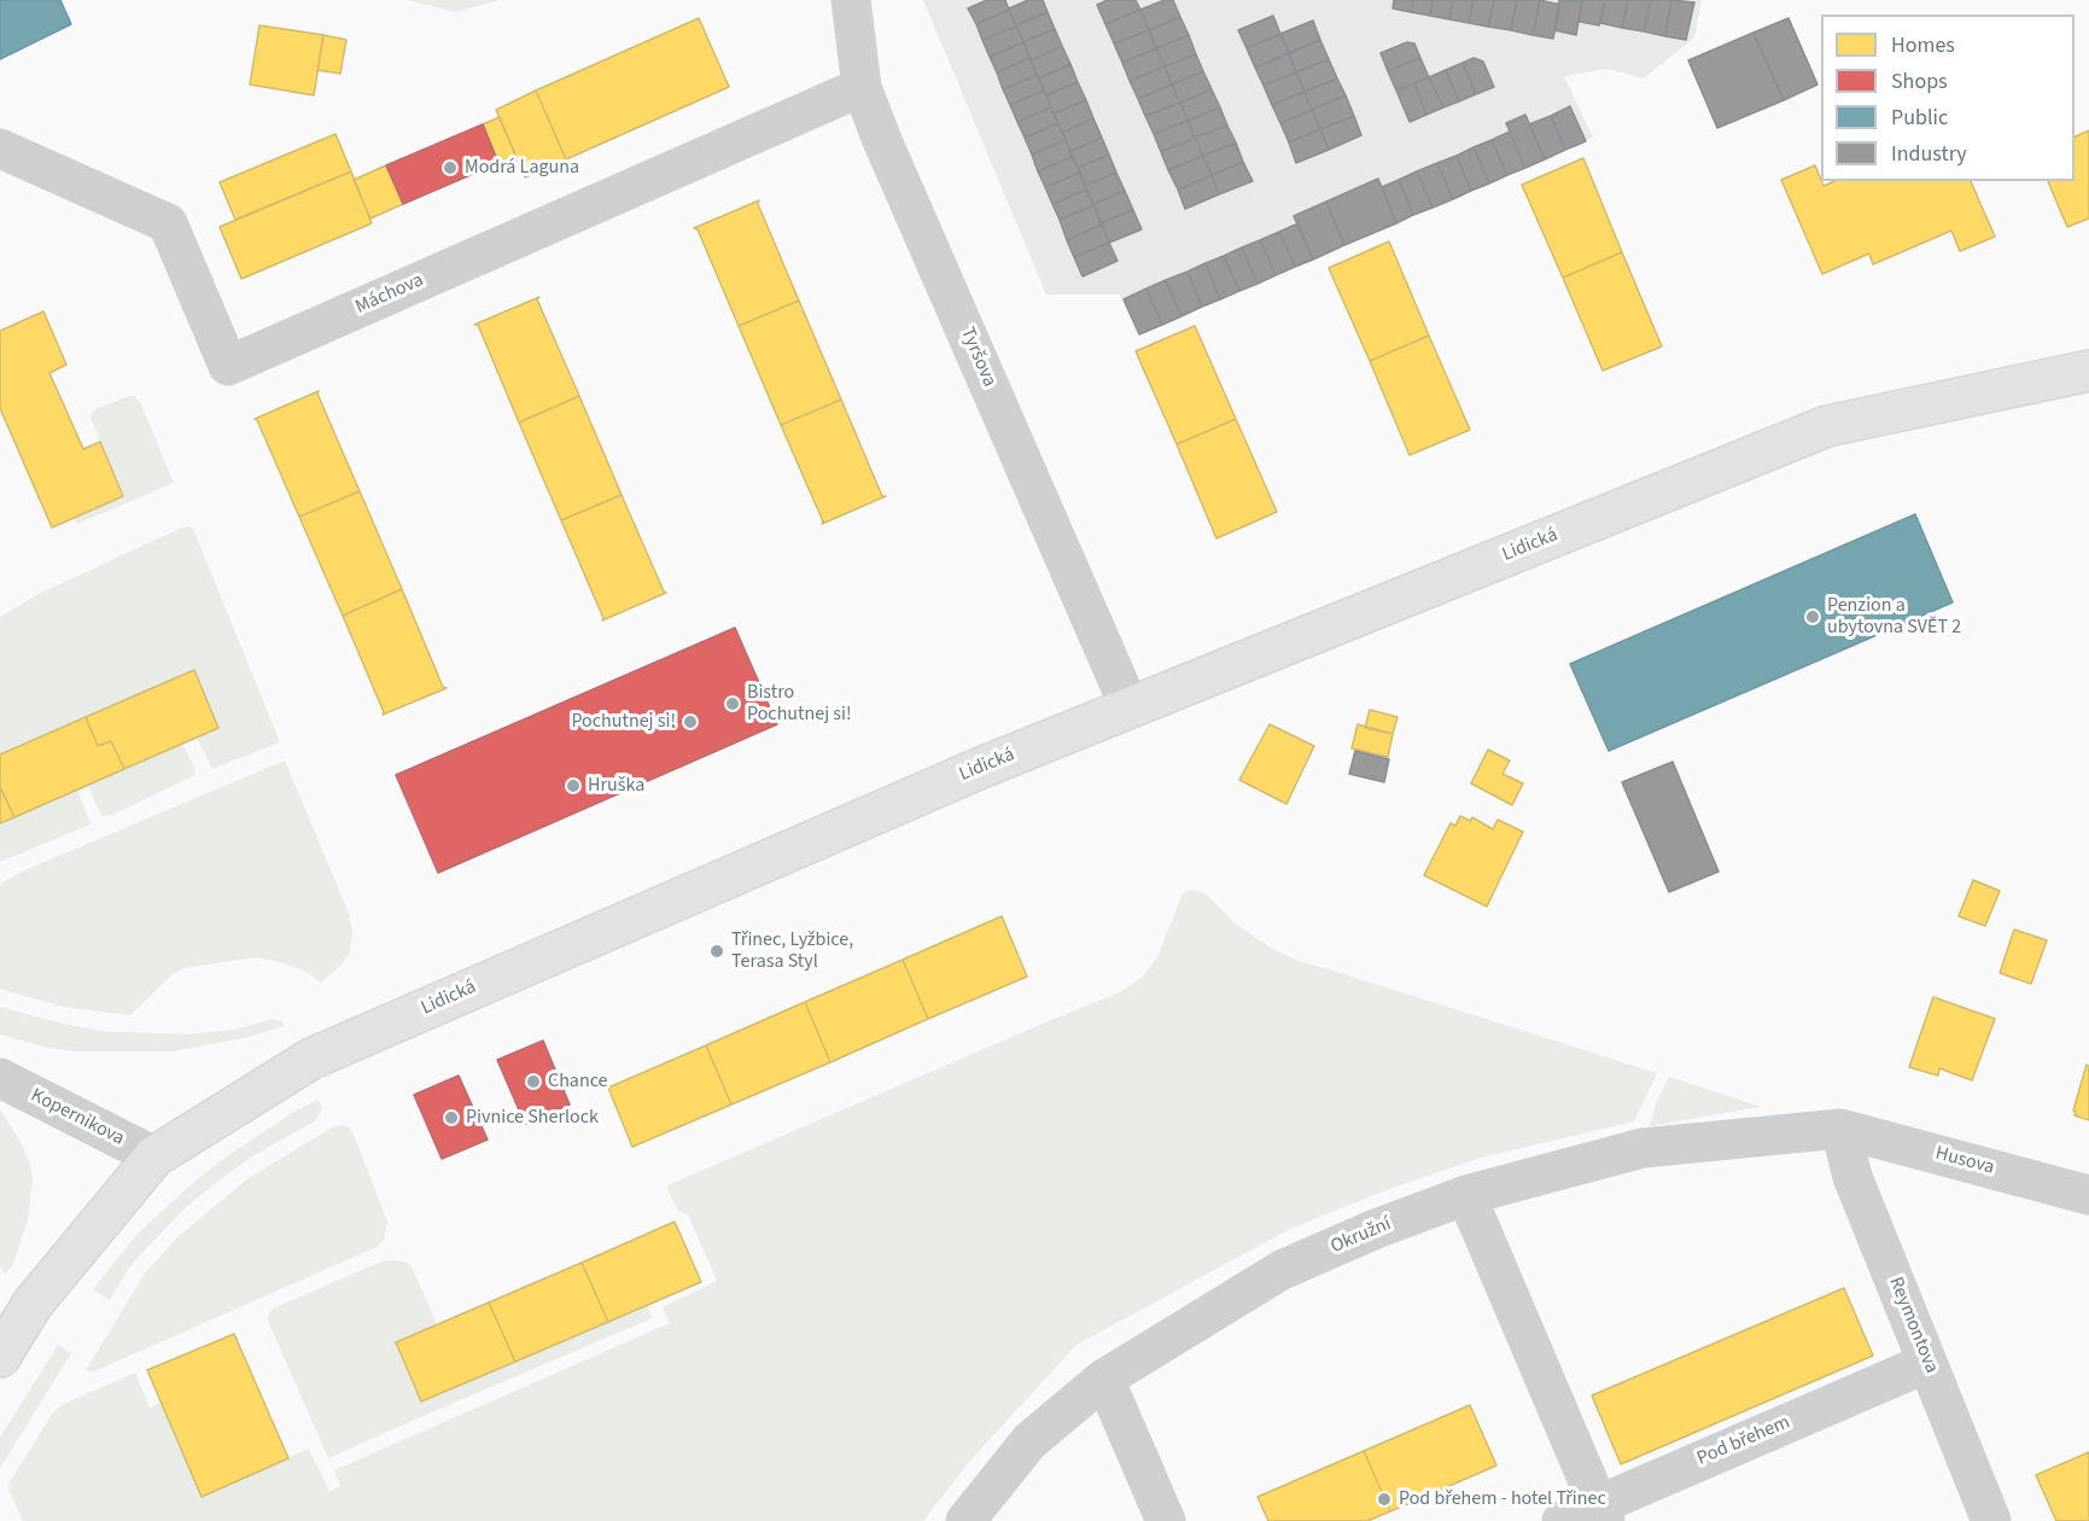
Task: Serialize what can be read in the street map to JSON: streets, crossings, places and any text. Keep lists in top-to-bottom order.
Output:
{
  "streets": {
    "street": [
      "Máchova",
      "Tyršova",
      "Lidická",
      "Kopernikova",
      "Husova",
      "Okružní",
      "Reymontova",
      "Pod břehem"
    ]
  },
  "crossings": [
    ["Máchova", "Tyršova"],
    ["Tyršova", "Lidická"],
    ["Lidická", "Kopernikova"],
    ["Husova", "Okružní"],
    ["Husova", "Reymontova"],
    ["Okružní", "Reymontova"],
    ["Reymontova", "Pod břehem"]
  ],
  "places": [
    "Modrá Laguna",
    "Penzion a ubytovna SVĚT 2",
    "Bistro Pochutnej si!",
    "Pochutnej si!",
    "Hruška",
    "Třinec, Lyžbice, Terasa Styl",
    "Chance",
    "Pivnice Sherlock",
    "Pod břehem - hotel Třinec"
  ],
  "legend": [
    "Homes",
    "Shops",
    "Public",
    "Industry"
  ]
}
